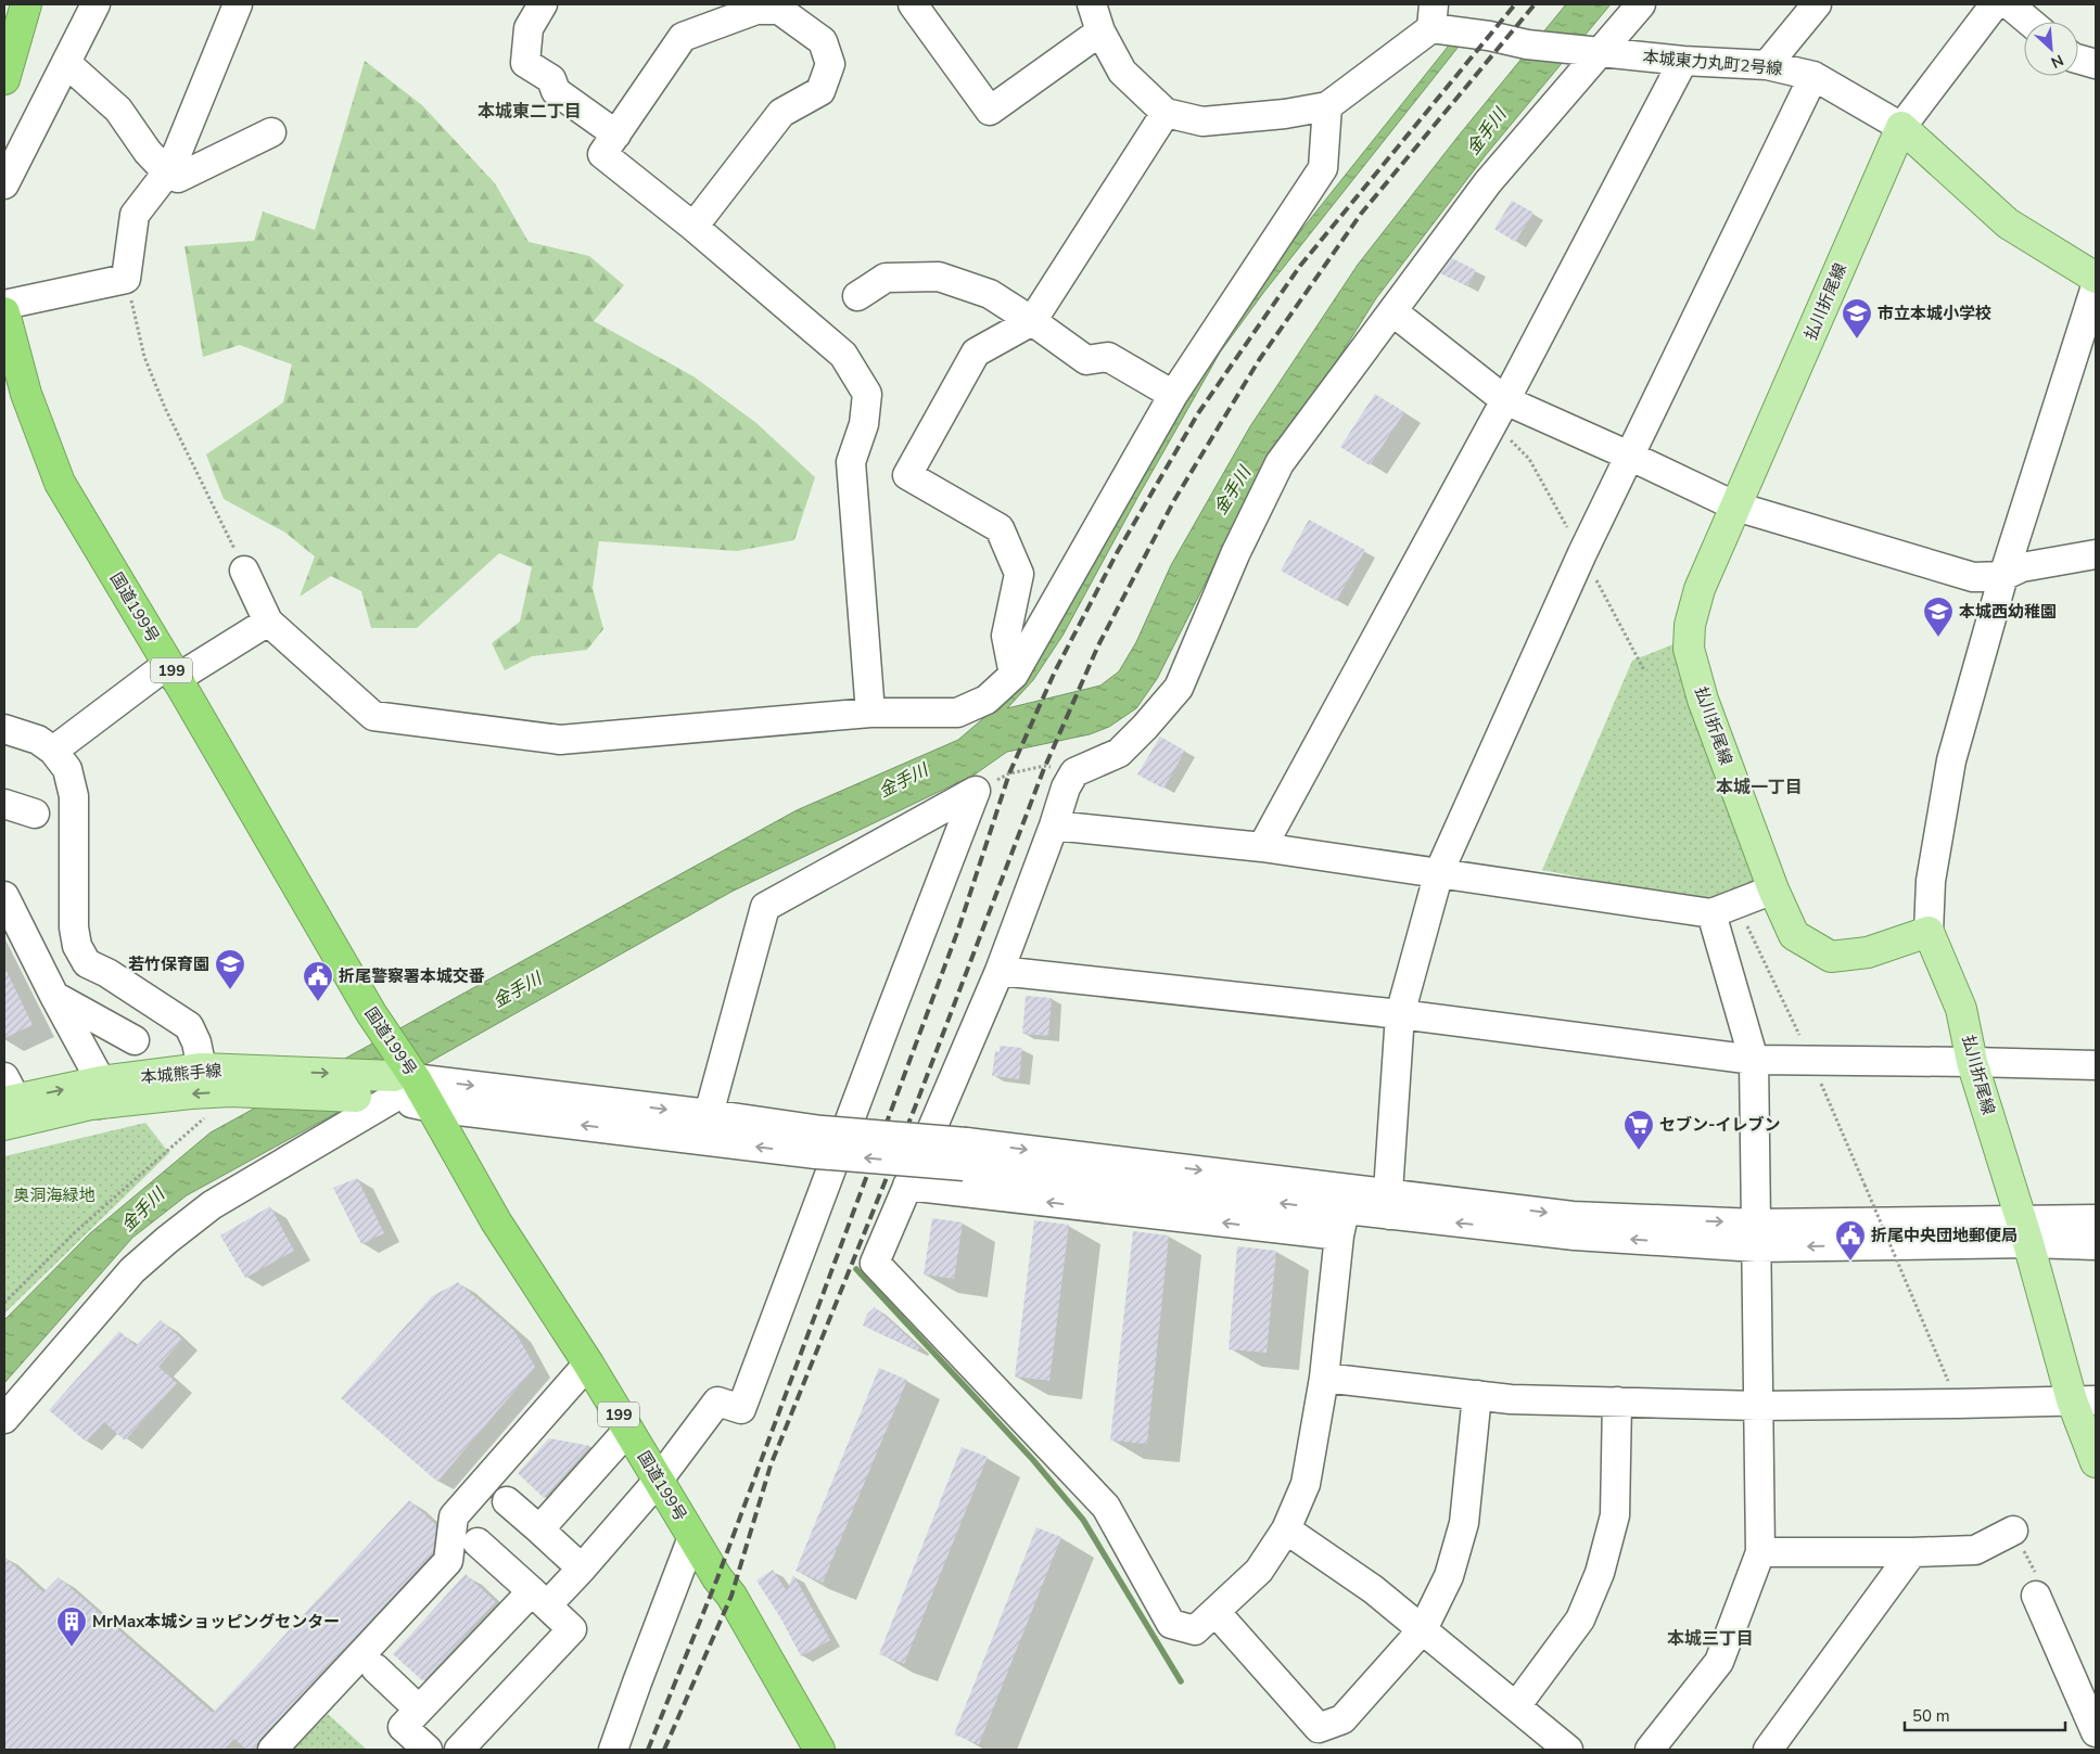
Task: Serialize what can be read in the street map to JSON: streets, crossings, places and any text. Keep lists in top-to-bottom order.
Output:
{
  "streets": {
    "highway": ["国道199号", "199"],
    "main road": ["払川折尾線", "本城熊手線"],
    "street": ["本城東力丸町2号線"]
  },
  "crossings": [
    ["本城東力丸町2号線", "払川折尾線"],
    ["国道199号", "本城熊手線"]
  ],
  "districts": ["本城東二丁目", "本城一丁目", "本城三丁目"],
  "water": ["金手川"],
  "parks": ["奥洞海緑地"],
  "places": {
    "school or university": ["市立本城小学校", "本城西幼稚園", "若竹保育園"],
    "public building": ["折尾警察署本城交番", "折尾中央団地郵便局"],
    "supermarket": ["セブン-イレブン"],
    "building": ["MrMax本城ショッピングセンター"]
  },
  "scale_bar": "50 m",
  "north": "bottom right"
}
